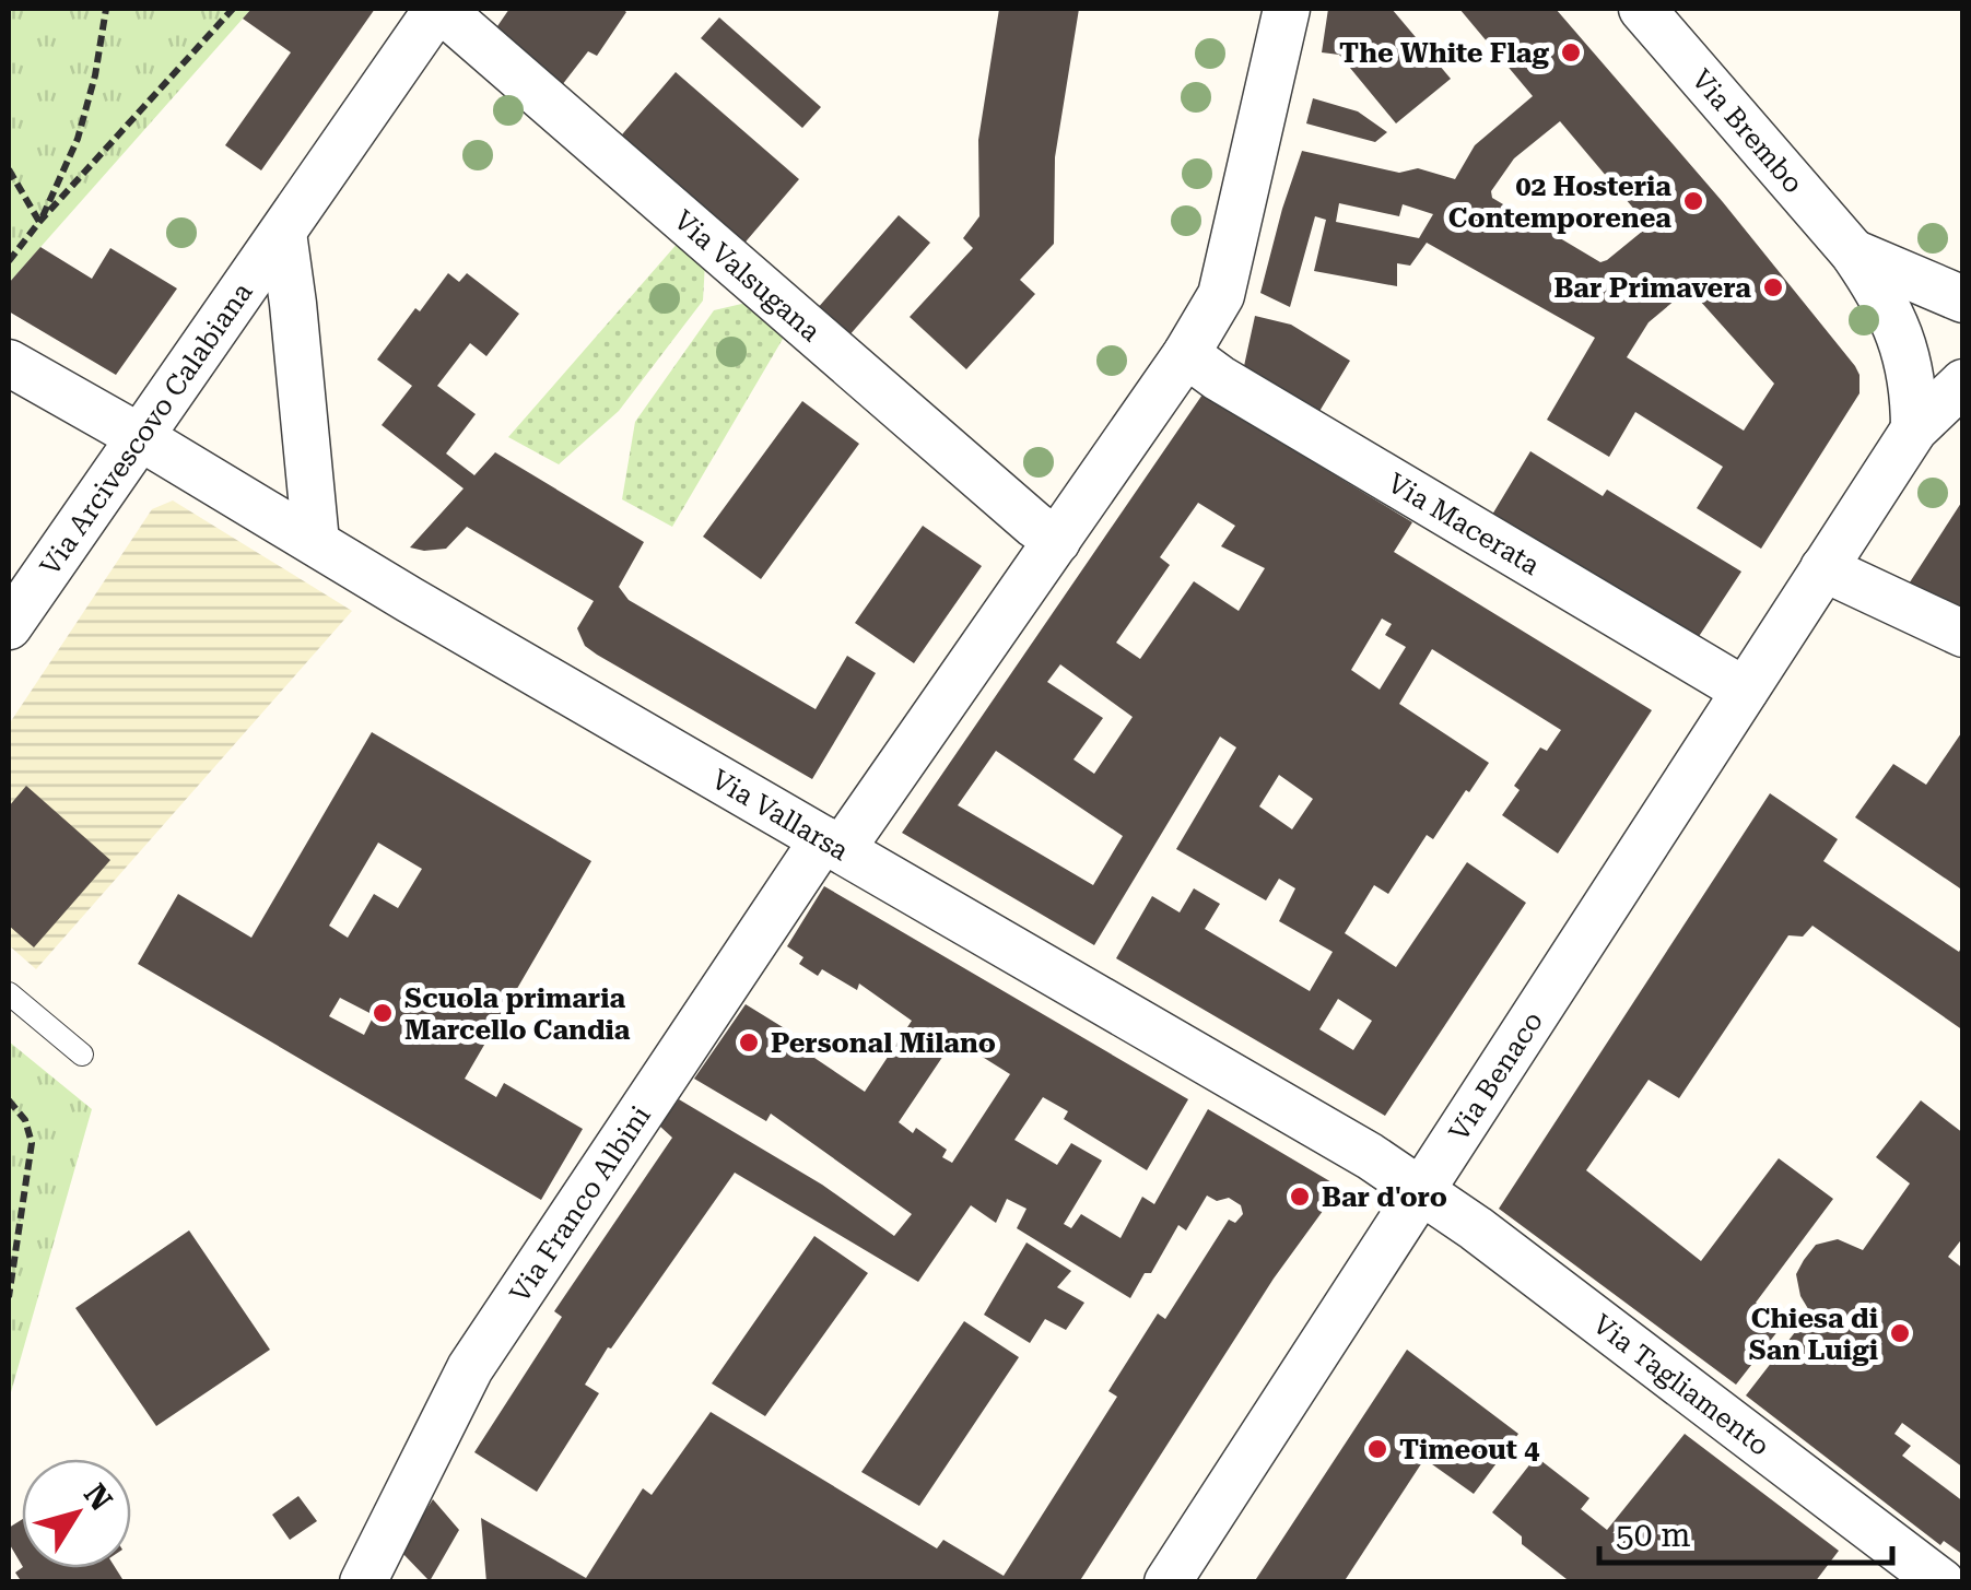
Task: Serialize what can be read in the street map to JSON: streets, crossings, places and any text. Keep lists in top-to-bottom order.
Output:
{
  "streets": {
    "street": [
      "Via Brembo",
      "Via Valsugana",
      "Via Arcivescovo Calabiana",
      "Via Macerata",
      "Via Vallarsa",
      "Via Benaco",
      "Via Franco Albini",
      "Via Tagliamento"
    ]
  },
  "crossings": [
    ["Via Brembo", "Via Benaco"],
    ["Via Valsugana", "Via Arcivescovo Calabiana"],
    ["Via Arcivescovo Calabiana", "Via Vallarsa"],
    ["Via Macerata", "Via Benaco"],
    ["Via Vallarsa", "Via Benaco"],
    ["Via Vallarsa", "Via Franco Albini"],
    ["Via Vallarsa", "Via Tagliamento"],
    ["Via Benaco", "Via Tagliamento"]
  ],
  "places": [
    "The White Flag",
    "02 Hosteria Contemporenea",
    "Bar Primavera",
    "Scuola primaria Marcello Candia",
    "Personal Milano",
    "Bar d'oro",
    "Chiesa di San Luigi",
    "Timeout 4"
  ],
  "scale_bar": "50 m",
  "north": "top right"
}
